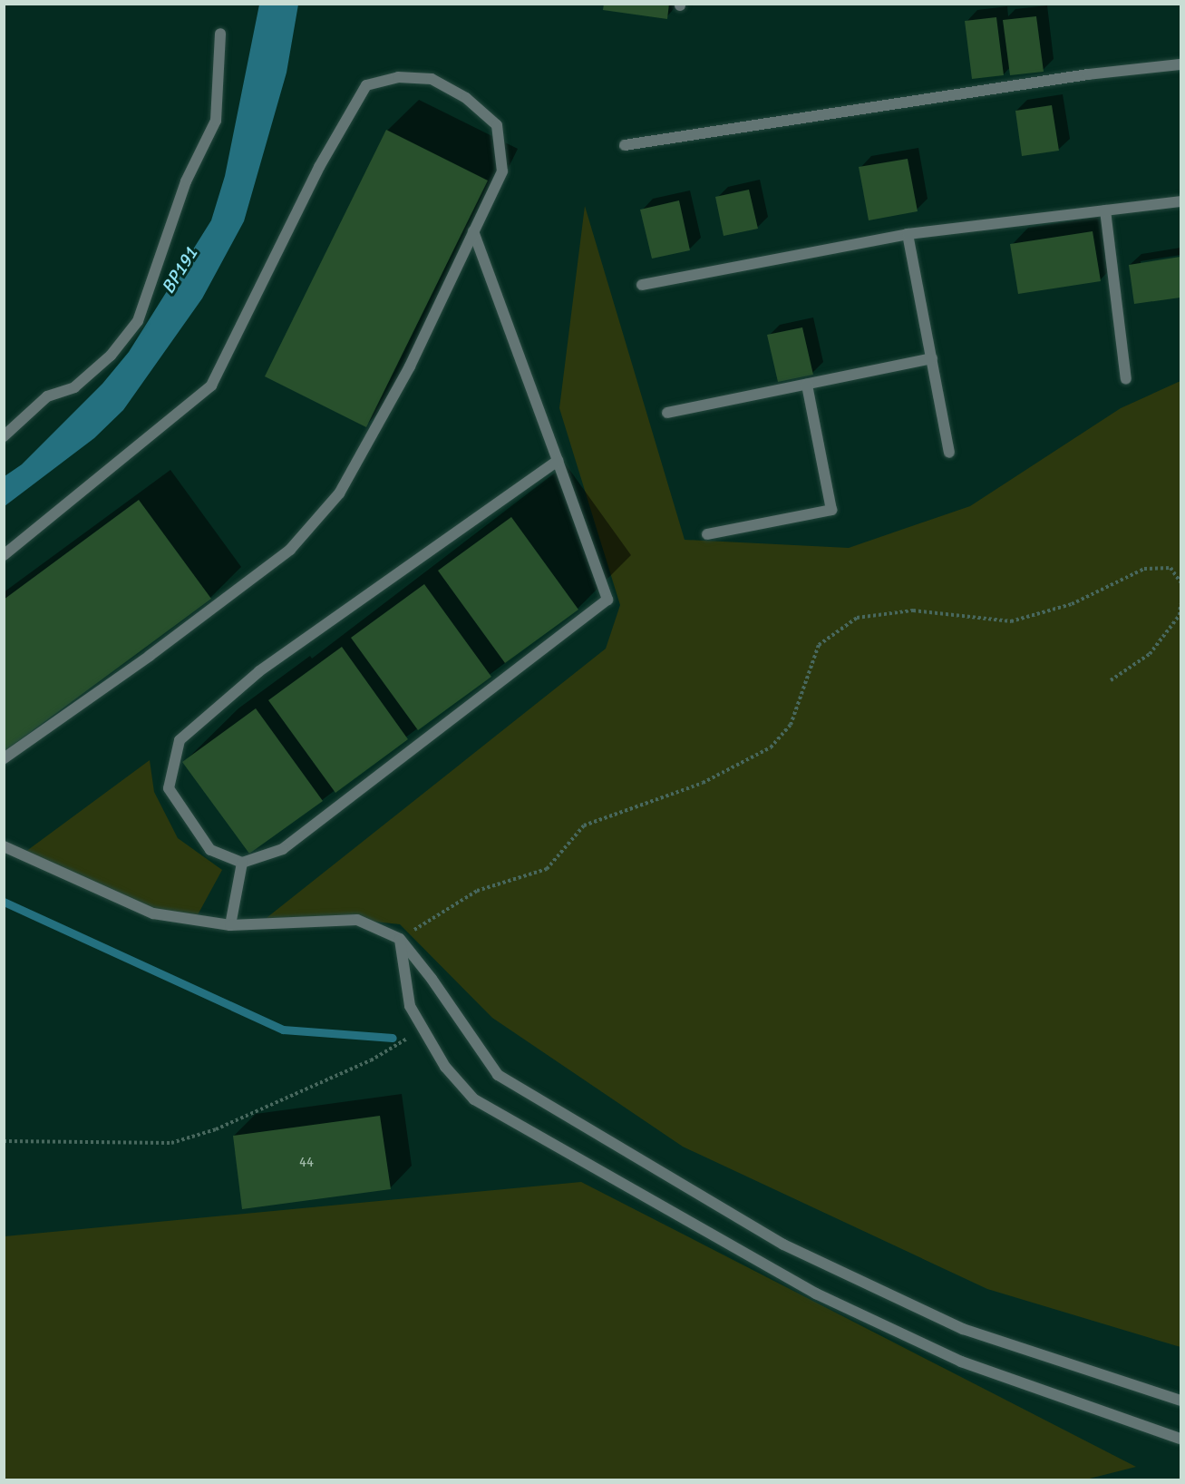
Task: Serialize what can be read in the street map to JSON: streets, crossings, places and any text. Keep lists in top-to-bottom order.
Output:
{
  "water": ["BP191"],
  "house_numbers": ["44"]
}
